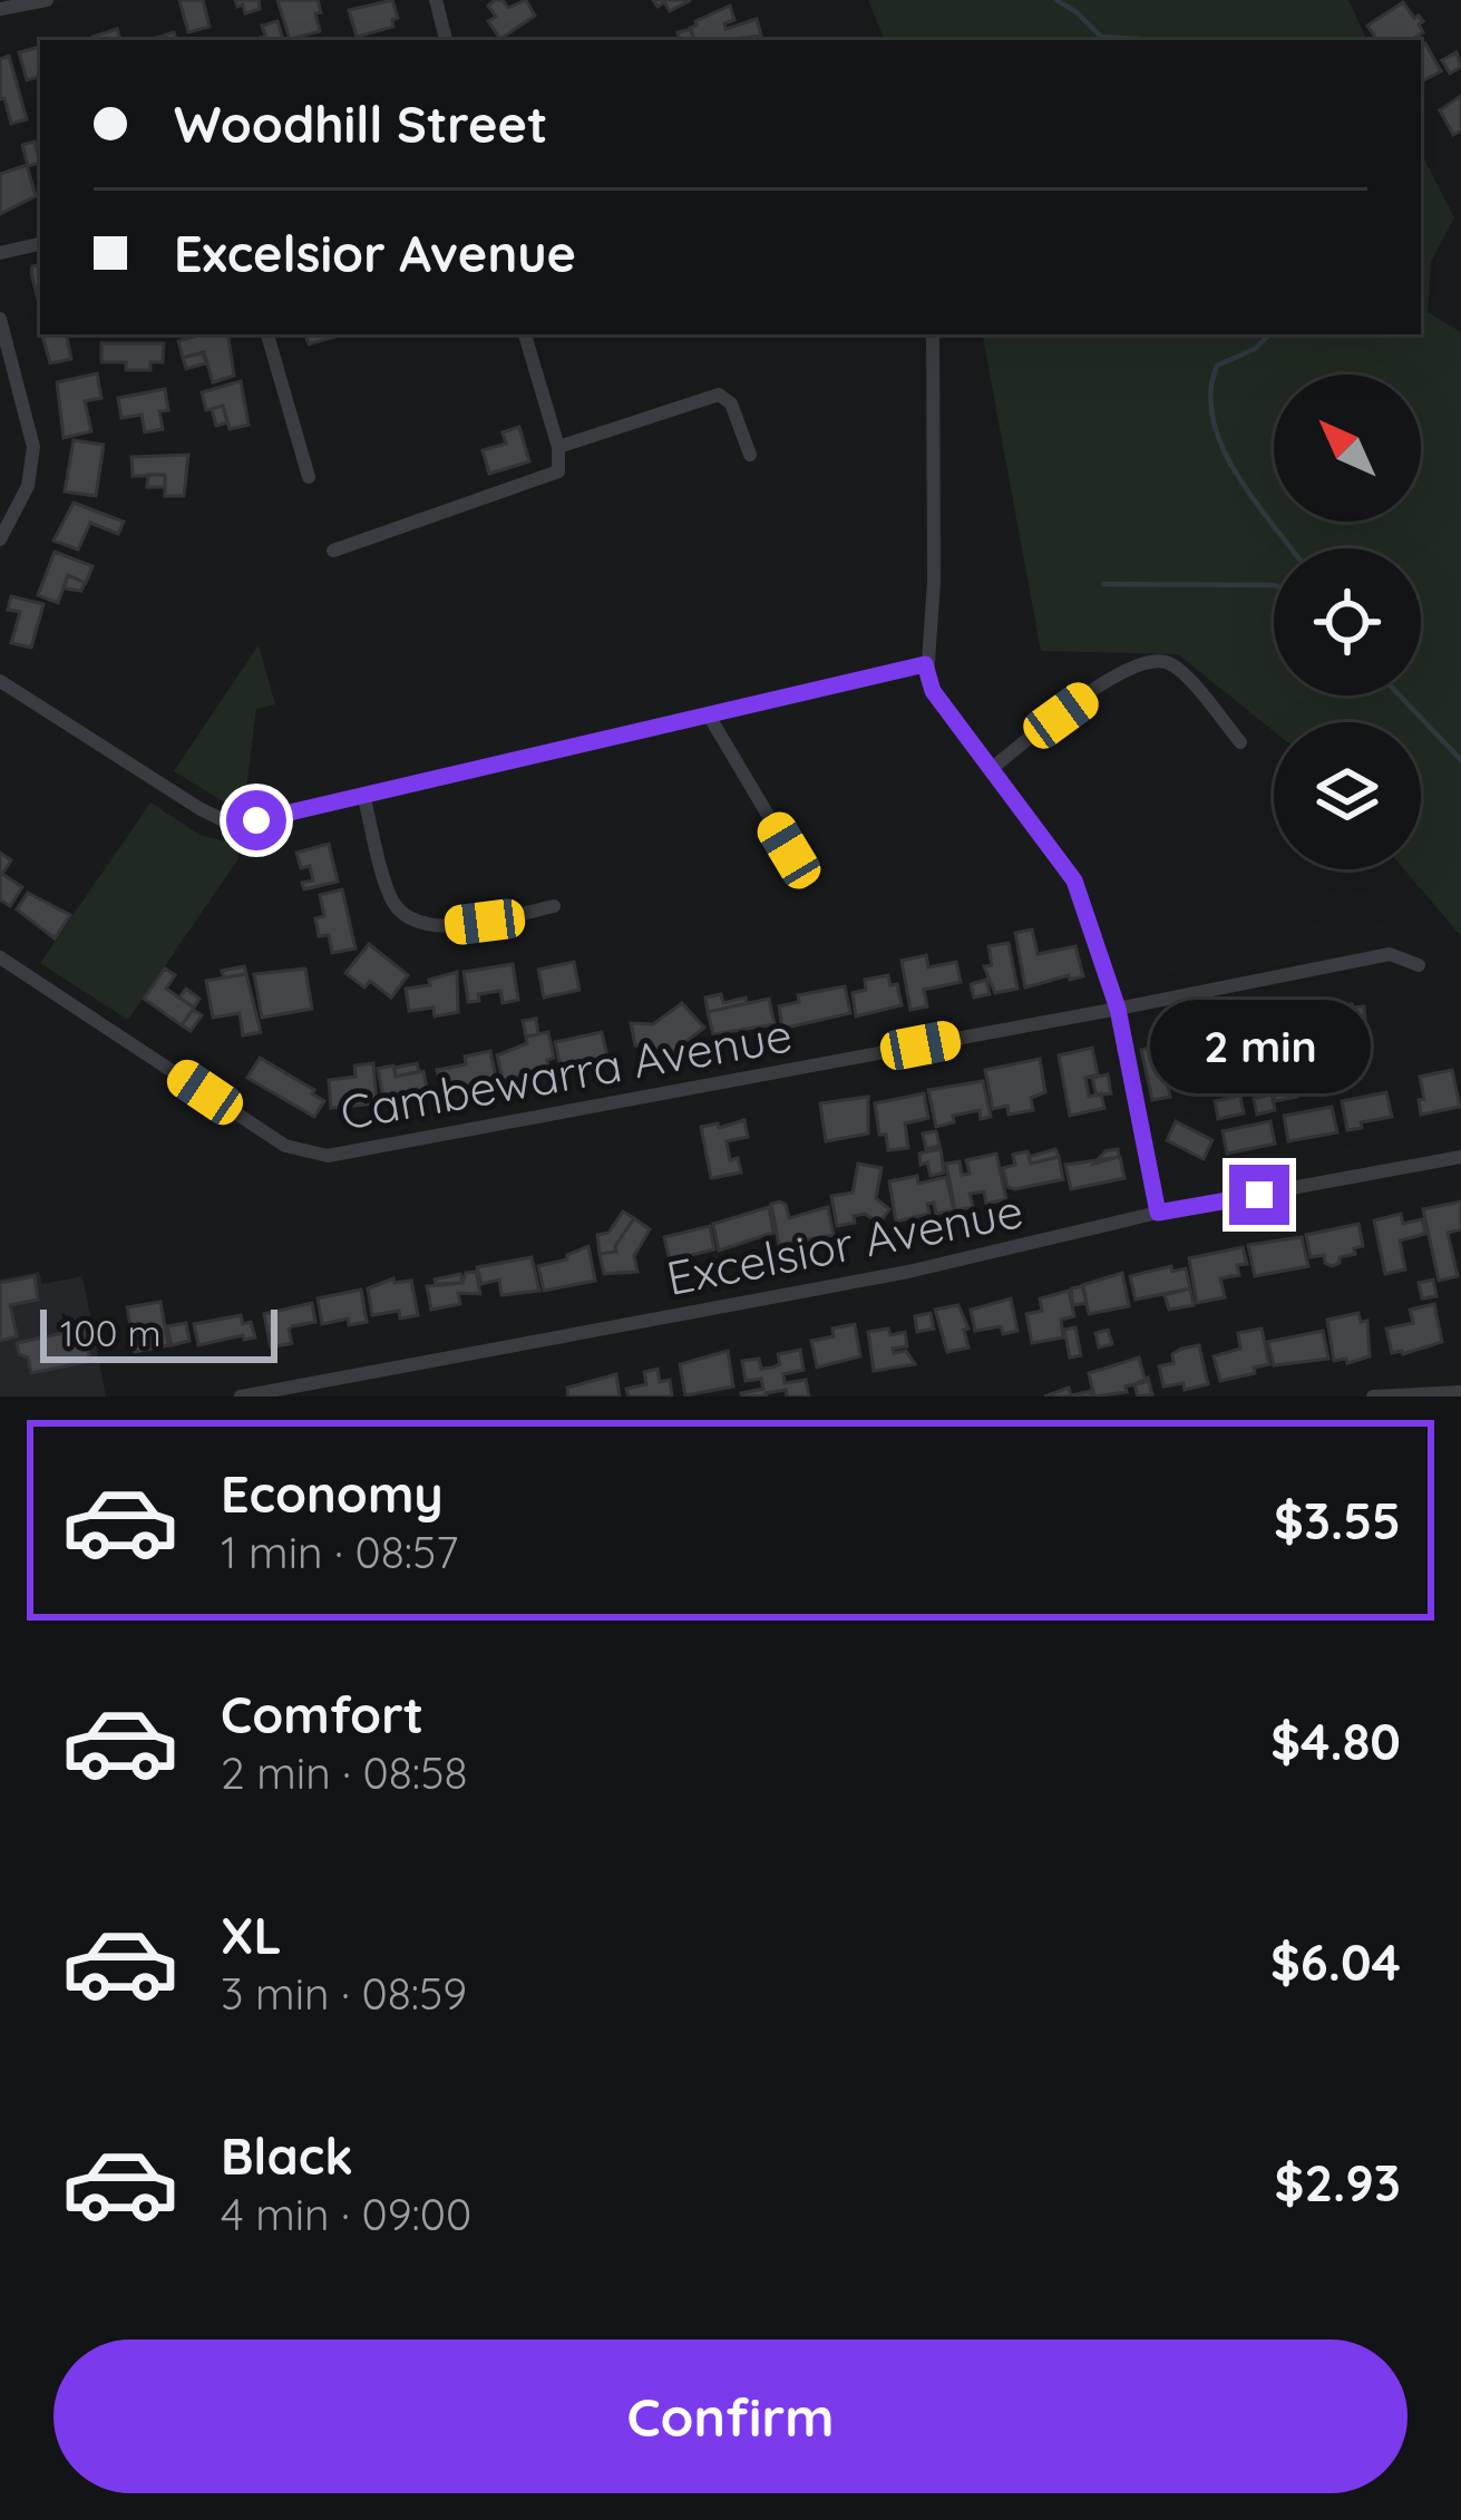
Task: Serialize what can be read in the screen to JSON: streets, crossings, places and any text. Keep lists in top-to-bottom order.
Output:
{
  "streets": {
    "street": ["Cambewarra Avenue", "Excelsior Avenue"]
  },
  "scale_bar": "100 m",
  "north": "top left",
  "page": {
    "banner": ["Woodhill Street", "Excelsior Avenue"],
    "bubble": "2 min",
    "scale": "100 m",
    "list": [
      {
        "name": "Economy",
        "note": "1 min · 08:57",
        "value": "$3.55"
      },
      {
        "name": "Comfort",
        "note": "2 min · 08:58",
        "value": "$4.80"
      },
      {
        "name": "XL",
        "note": "3 min · 08:59",
        "value": "$6.04"
      },
      {
        "name": "Black",
        "note": "4 min · 09:00",
        "value": "$2.93"
      }
    ],
    "buttons": "Confirm"
  }
}
